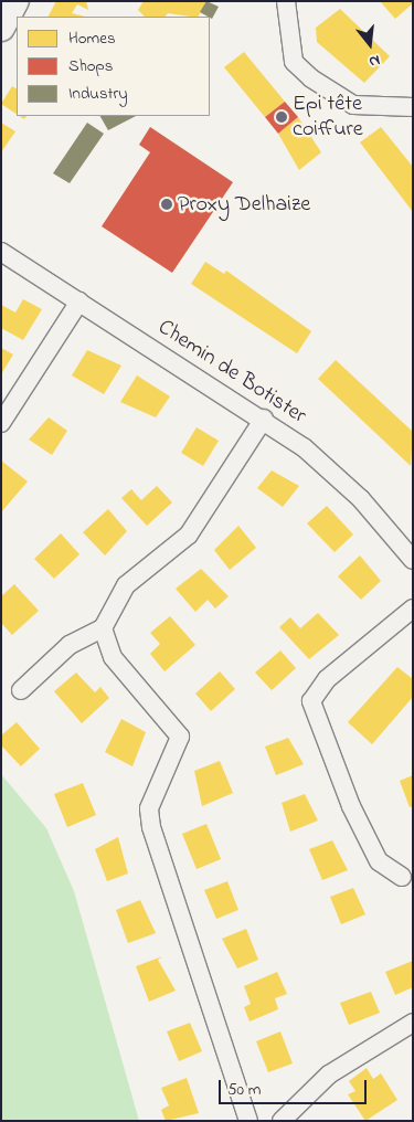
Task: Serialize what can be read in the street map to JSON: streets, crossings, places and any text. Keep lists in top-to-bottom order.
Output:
{
  "streets": {
    "street": ["Chemin de Botister"]
  },
  "places": ["Epi tête coiffure", "Proxy Delhaize"],
  "legend": ["Homes", "Shops", "Industry"],
  "scale_bar": "50 m",
  "north": "bottom"
}
